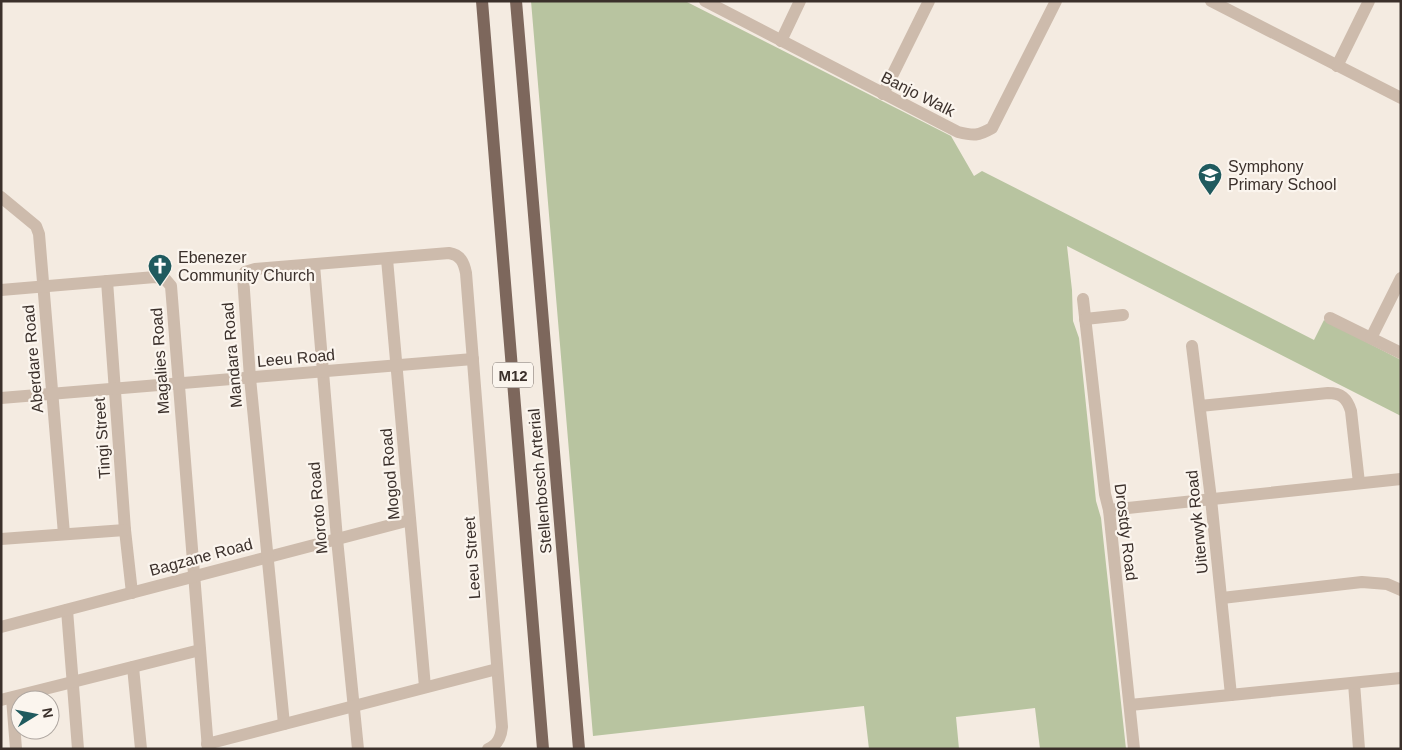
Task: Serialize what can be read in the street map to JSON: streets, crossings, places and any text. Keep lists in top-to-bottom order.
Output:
{
  "streets": {
    "main road": ["M12", "Stellenbosch Arterial"],
    "street": [
      "Banjo Walk",
      "Mandara Road",
      "Leeu Road",
      "Aberdare Road",
      "Magalies Road",
      "Tingi Street",
      "Mogod Road",
      "Moroto Road",
      "Uiterwyk Road",
      "Drostdy Road",
      "Bagzane Road",
      "Leeu Street"
    ]
  },
  "crossings": [
    ["Mandara Road", "Leeu Road"],
    ["Mandara Road", "Mogod Road"],
    ["Mandara Road", "Moroto Road"],
    ["Mandara Road", "Bagzane Road"],
    ["Mandara Road", "Leeu Street"],
    ["Leeu Road", "Aberdare Road"],
    ["Leeu Road", "Magalies Road"],
    ["Leeu Road", "Tingi Street"],
    ["Leeu Road", "Mogod Road"],
    ["Leeu Road", "Moroto Road"],
    ["Leeu Road", "Leeu Street"],
    ["Aberdare Road", "Magalies Road"],
    ["Magalies Road", "Tingi Street"],
    ["Magalies Road", "Bagzane Road"],
    ["Tingi Street", "Bagzane Road"],
    ["Mogod Road", "Bagzane Road"],
    ["Moroto Road", "Bagzane Road"]
  ],
  "places": {
    "school or university": ["Symphony Primary School"],
    "church": ["Ebenezer Community Church"]
  },
  "north": "right"
}
